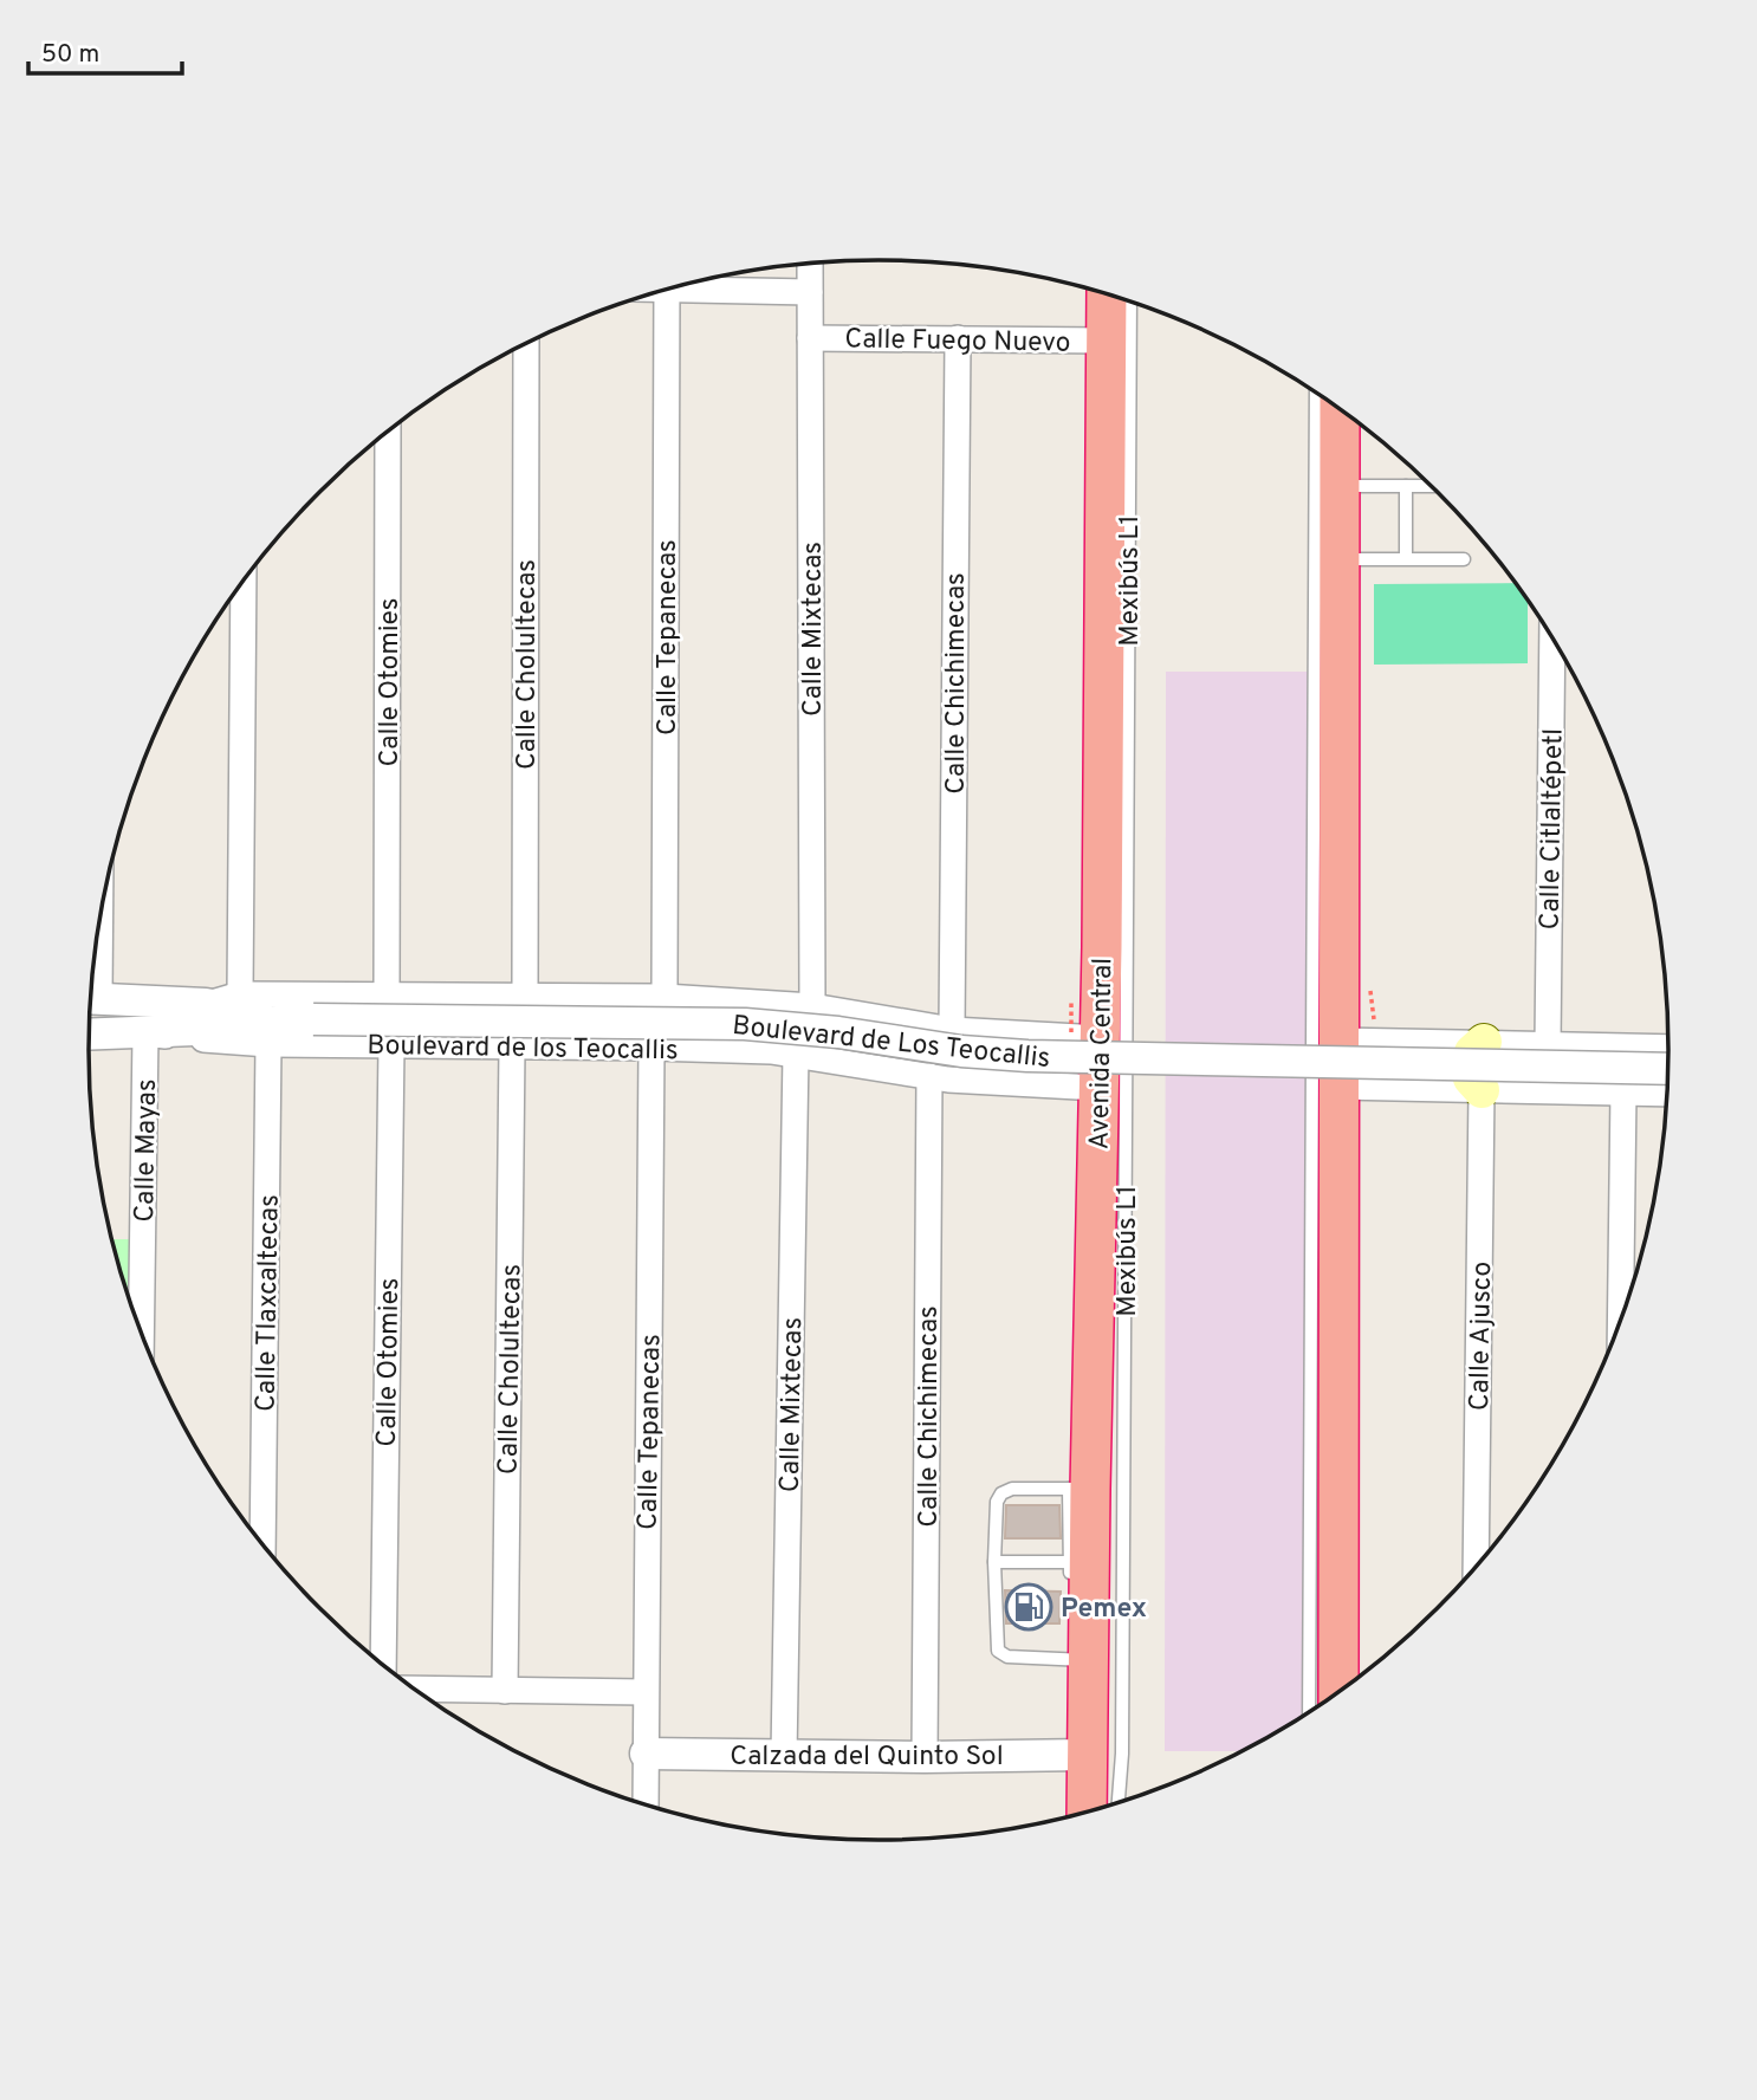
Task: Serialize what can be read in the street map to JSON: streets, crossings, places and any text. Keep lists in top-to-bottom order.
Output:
{
  "streets": {
    "highway": ["Avenida Central"],
    "street": [
      "Calle Fuego Nuevo",
      "Calle Mixtecas",
      "Calle Tepanecas",
      "Calle Cholultecas",
      "Calle Otomies",
      "Calle Chichimecas",
      "Calle Citlaltépetl",
      "Boulevard de Los Teocallis",
      "Boulevard de los Teocallis",
      "Calle Mayas",
      "Calle Tlaxcaltecas",
      "Calle Ajusco",
      "Calzada del Quinto Sol"
    ],
    "lane": ["Mexibús L1"]
  },
  "crossings": [
    ["Calle Fuego Nuevo", "Calle Mixtecas"],
    ["Calle Fuego Nuevo", "Calle Chichimecas"],
    ["Calle Fuego Nuevo", "Avenida Central"],
    ["Calle Mixtecas", "Boulevard de los Teocallis"],
    ["Calle Mixtecas", "Calzada del Quinto Sol"],
    ["Calle Tepanecas", "Boulevard de los Teocallis"],
    ["Calle Tepanecas", "Calzada del Quinto Sol"],
    ["Calle Cholultecas", "Boulevard de los Teocallis"],
    ["Calle Otomies", "Boulevard de los Teocallis"],
    ["Calle Chichimecas", "Boulevard de los Teocallis"],
    ["Calle Chichimecas", "Calzada del Quinto Sol"],
    ["Boulevard de Los Teocallis", "Boulevard de los Teocallis"],
    ["Boulevard de Los Teocallis", "Calle Mayas"],
    ["Boulevard de los Teocallis", "Avenida Central"],
    ["Boulevard de los Teocallis", "Calle Mayas"],
    ["Boulevard de los Teocallis", "Calle Tlaxcaltecas"],
    ["Avenida Central", "Calzada del Quinto Sol"]
  ],
  "places": {
    "fuel station": ["Pemex"]
  },
  "scale_bar": "50 m"
}
